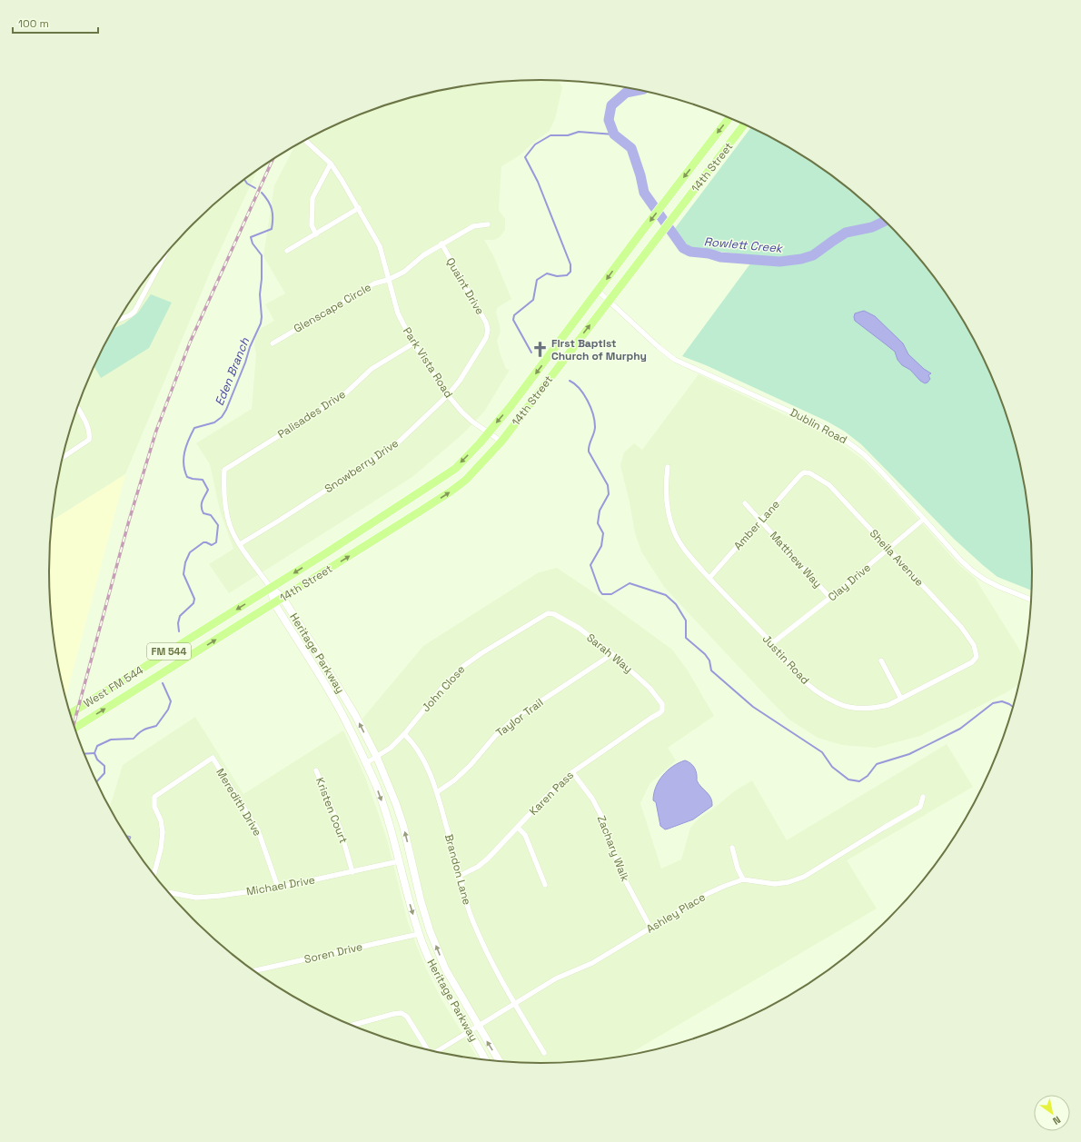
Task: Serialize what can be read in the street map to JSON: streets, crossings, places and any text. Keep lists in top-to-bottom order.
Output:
{
  "streets": {
    "main road": [
      "14th Street",
      "FM 544",
      "Heritage Parkway",
      "West FM 544"
    ],
    "street": [
      "Quaint Drive",
      "Glenscape Circle",
      "Park Vista Road",
      "Palisades Drive",
      "Dublin Road",
      "Snowberry Drive",
      "Amber Lane",
      "Sheila Avenue",
      "Matthew Way",
      "Clay Drive",
      "Sarah Way",
      "Justin Road",
      "John Close",
      "Taylor Trail",
      "Karen Pass",
      "Meredith Drive",
      "Kristen Court",
      "Zachary Walk",
      "Brandon Lane",
      "Michael Drive",
      "Ashley Place",
      "Soren Drive"
    ]
  },
  "crossings": [
    ["14th Street", "Park Vista Road"],
    ["14th Street", "Dublin Road"],
    ["14th Street", "Heritage Parkway"],
    ["14th Street", "West FM 544"],
    ["Quaint Drive", "Glenscape Circle"],
    ["Quaint Drive", "Snowberry Drive"],
    ["Glenscape Circle", "Park Vista Road"],
    ["Park Vista Road", "Palisades Drive"],
    ["Park Vista Road", "Snowberry Drive"],
    ["Palisades Drive", "Snowberry Drive"],
    ["Dublin Road", "Clay Drive"],
    ["Amber Lane", "Sheila Avenue"],
    ["Amber Lane", "Matthew Way"],
    ["Amber Lane", "Justin Road"],
    ["Sheila Avenue", "Clay Drive"],
    ["Sheila Avenue", "Justin Road"],
    ["Matthew Way", "Clay Drive"],
    ["Clay Drive", "Justin Road"],
    ["Heritage Parkway", "West FM 544"],
    ["Heritage Parkway", "John Close"],
    ["Heritage Parkway", "Michael Drive"],
    ["Heritage Parkway", "Ashley Place"],
    ["Heritage Parkway", "Soren Drive"],
    ["Sarah Way", "John Close"],
    ["Sarah Way", "Taylor Trail"],
    ["Sarah Way", "Karen Pass"],
    ["John Close", "Brandon Lane"],
    ["Taylor Trail", "Brandon Lane"],
    ["Karen Pass", "Zachary Walk"],
    ["Karen Pass", "Brandon Lane"],
    ["Meredith Drive", "Michael Drive"],
    ["Kristen Court", "Michael Drive"],
    ["Zachary Walk", "Ashley Place"],
    ["Brandon Lane", "Ashley Place"]
  ],
  "water": ["Rowlett Creek", "Eden Branch"],
  "places": {
    "church": ["First Baptist Church of Murphy"]
  },
  "scale_bar": "100 m",
  "north": "bottom right"
}
